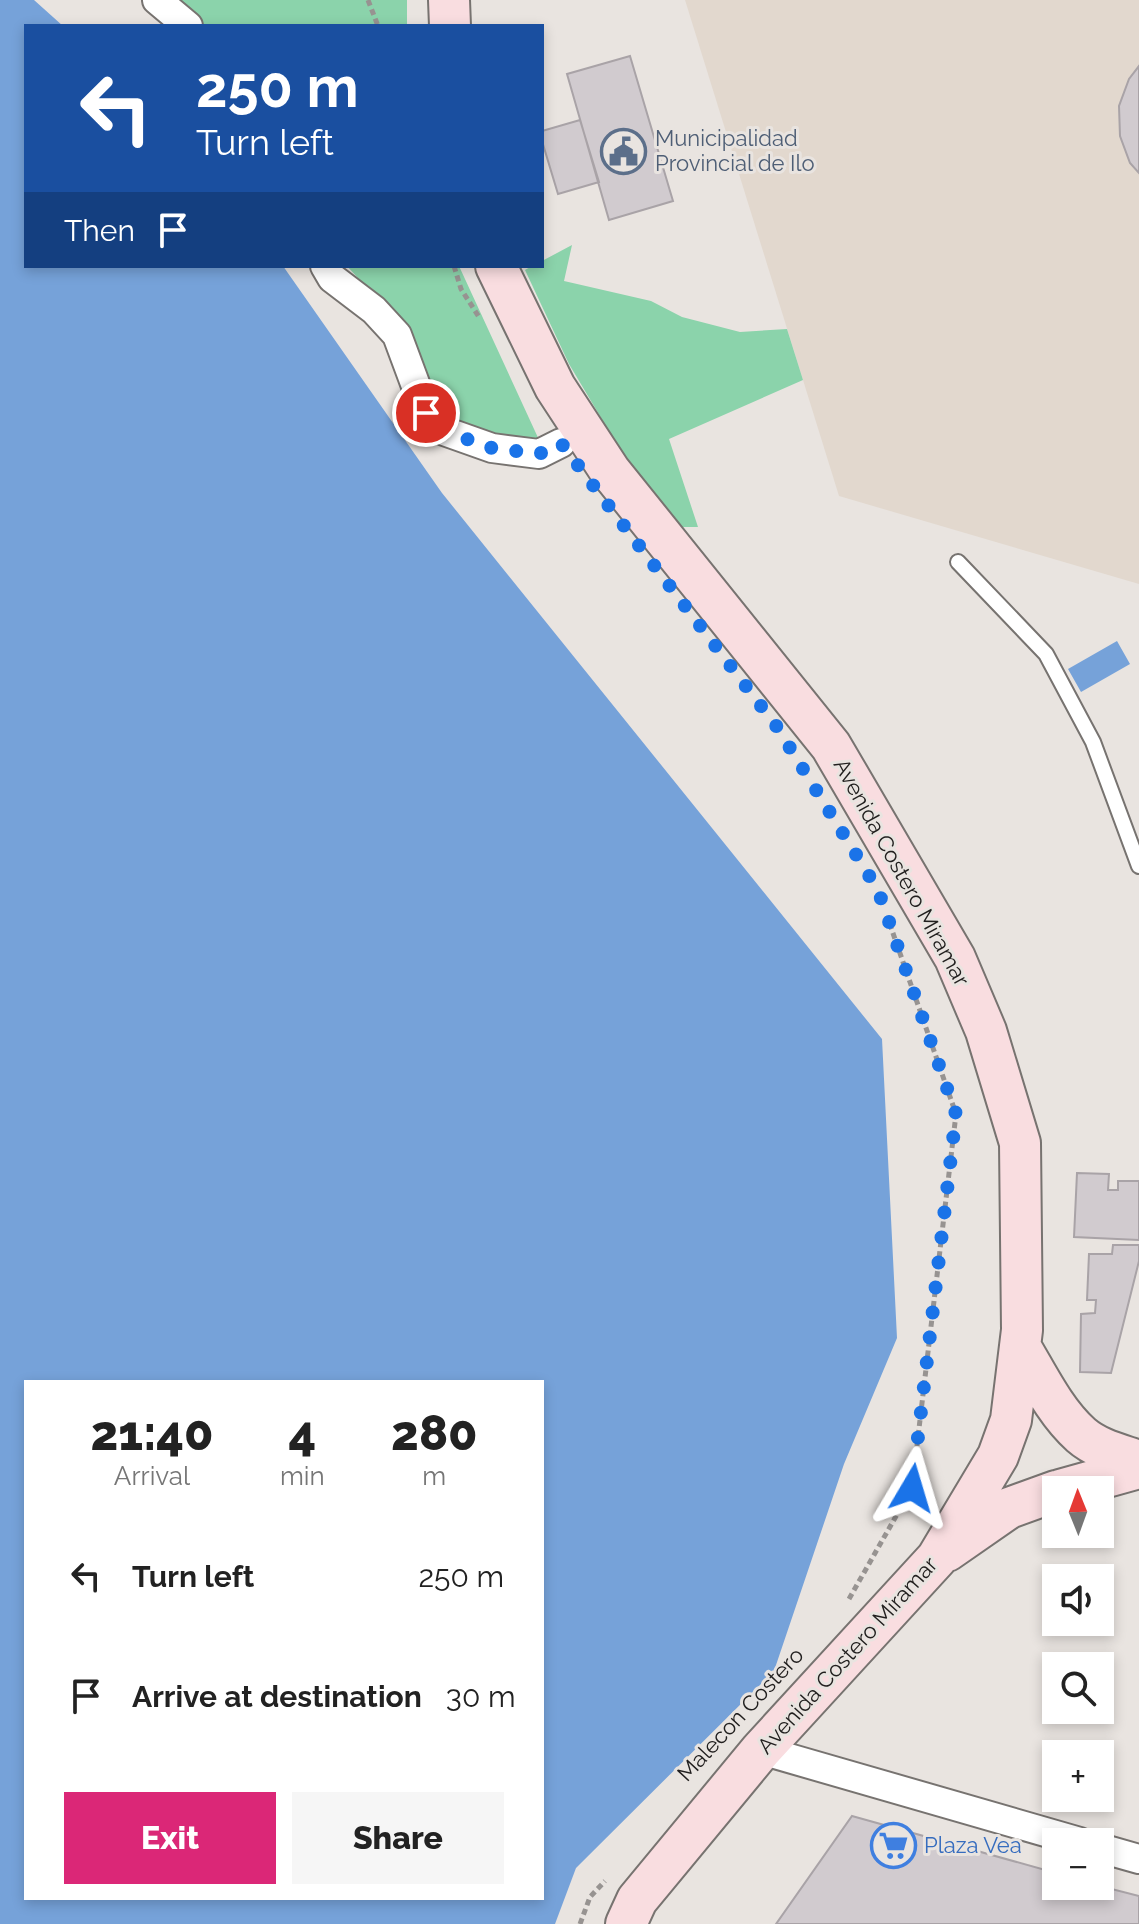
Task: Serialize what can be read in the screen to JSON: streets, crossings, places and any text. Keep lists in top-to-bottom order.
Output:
{
  "streets": {
    "street": ["Avenida Costero Miramar"]
  },
  "places": {
    "public building": ["Municipalidad Provincial de Ilo"],
    "supermarket": ["Plaza Vea"]
  },
  "north": "top",
  "page": {
    "turn": ["250 m", "Turn left"],
    "then": "Then",
    "eta": [
      "21:40",
      "Arrival",
      "4",
      "min",
      "280",
      "m"
    ],
    "map_buttons": ["+", "−"],
    "list": [
      {
        "name": "Turn left",
        "value": "250 m"
      },
      {
        "name": "Arrive at destination",
        "value": "30 m"
      }
    ],
    "buttons": ["Exit", "Share"]
  }
}
